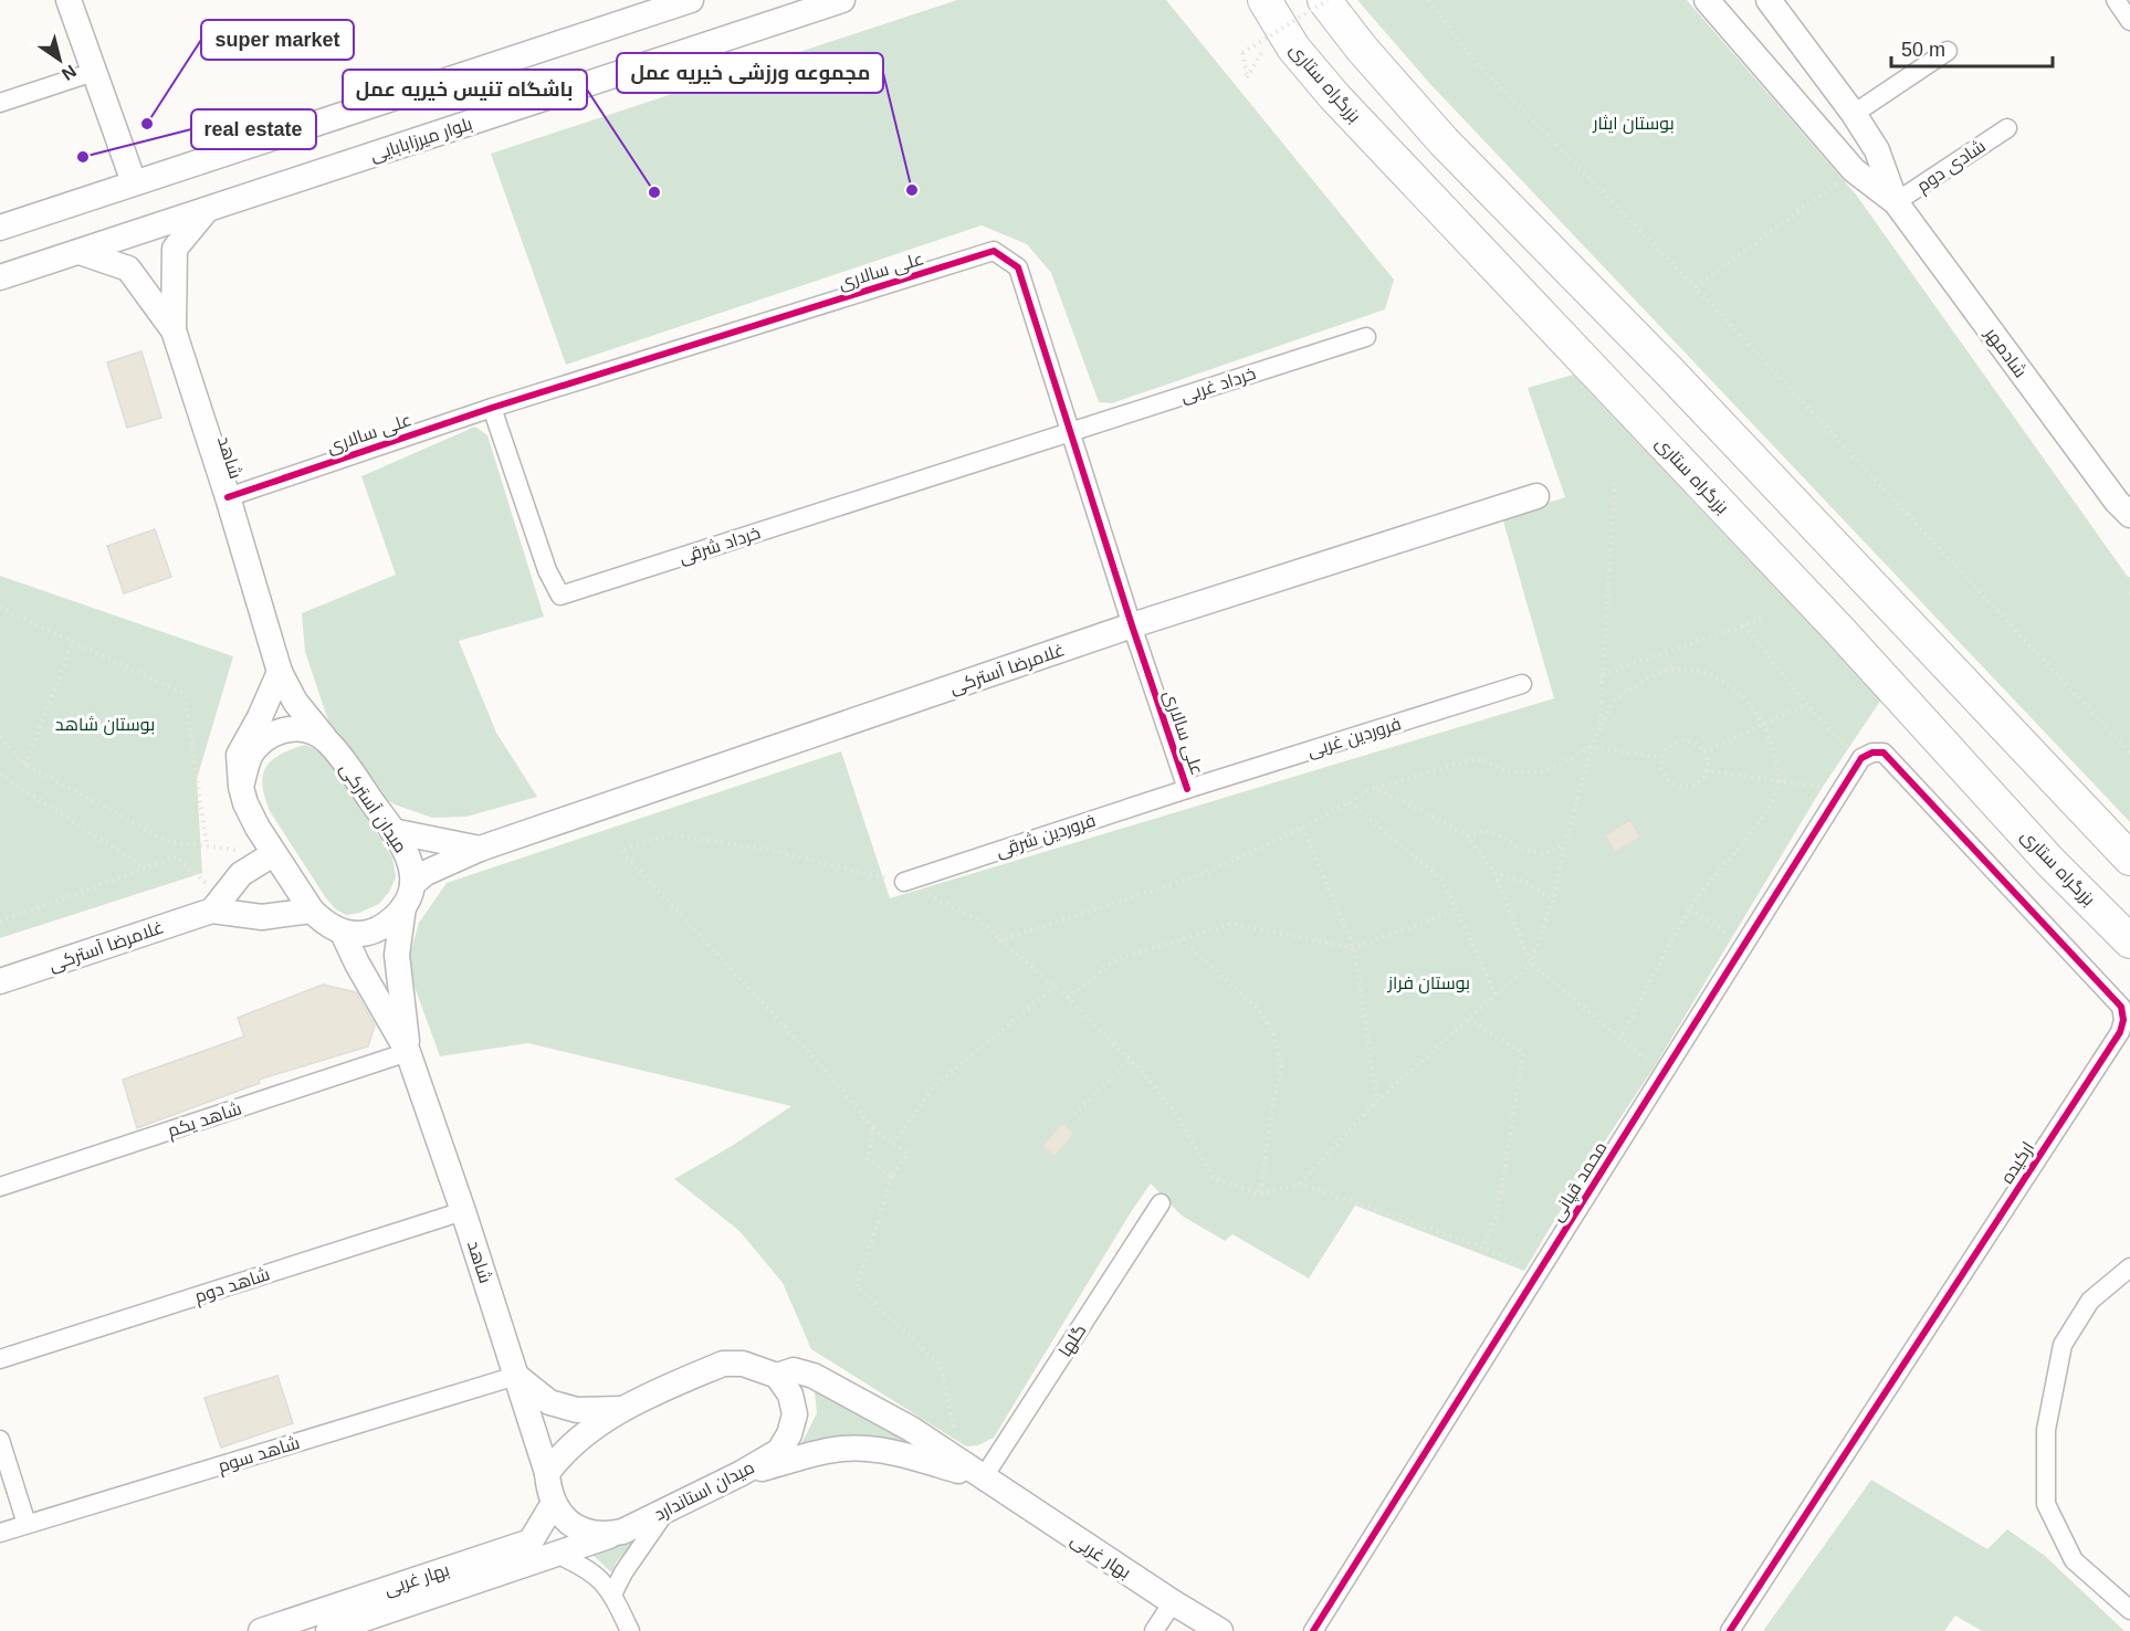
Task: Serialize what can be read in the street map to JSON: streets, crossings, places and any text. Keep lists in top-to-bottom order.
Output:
{
  "streets": {
    "highway": ["بزرگراه ستاری"],
    "street": [
      "بلوار میرزابابایی",
      "شادی دوم",
      "علی سالاری",
      "شادمهر",
      "خرداد غربی",
      "شاهد",
      "خرداد شرقی",
      "غلامرضا آسترکی",
      "فروردین غربی",
      "میدان آسترکی",
      "فروردین شرقی",
      "شاهد یکم",
      "ارکیده",
      "محمد قپانی",
      "شاهد دوم",
      "گلها",
      "شاهد سوم",
      "میدان استاندارد",
      "بهار غربی"
    ]
  },
  "crossings": [
    ["بلوار میرزابابایی", "شاهد"],
    ["شادی دوم", "شادمهر"],
    ["علی سالاری", "خرداد غربی"],
    ["علی سالاری", "شاهد"],
    ["علی سالاری", "خرداد شرقی"],
    ["علی سالاری", "غلامرضا آسترکی"],
    ["علی سالاری", "فروردین غربی"],
    ["علی سالاری", "فروردین شرقی"],
    ["خرداد غربی", "خرداد شرقی"],
    ["شاهد", "میدان آسترکی"],
    ["شاهد", "شاهد یکم"],
    ["شاهد", "شاهد دوم"],
    ["شاهد", "شاهد سوم"],
    ["غلامرضا آسترکی", "میدان آسترکی"],
    ["فروردین غربی", "فروردین شرقی"],
    ["ارکیده", "محمد قپانی"],
    ["گلها", "بهار غربی"],
    ["میدان استاندارد", "بهار غربی"]
  ],
  "parks": ["بوستان ایثار", "بوستان شاهد", "بوستان فراز"],
  "places": [
    "super market",
    "real estate",
    "مجموعه ورزشی خیریه عمل",
    "باشگاه تنیس خیریه عمل"
  ],
  "scale_bar": "50 m",
  "north": "bottom right"
}
